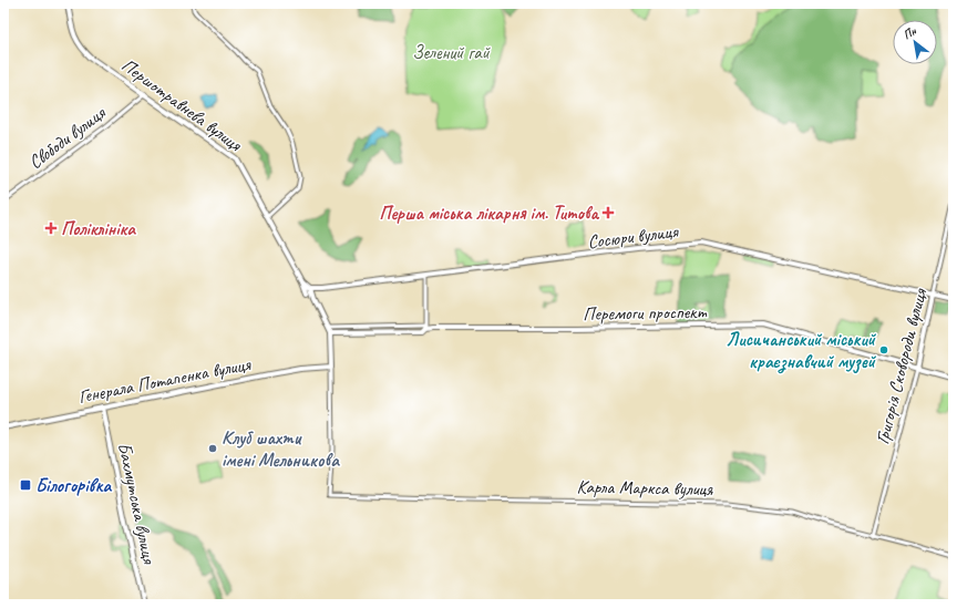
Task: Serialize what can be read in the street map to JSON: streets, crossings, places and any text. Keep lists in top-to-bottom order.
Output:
{
  "streets": {
    "main road": [
      "Першотравнева вулиця",
      "Сосюри вулиця",
      "Перемоги проспект",
      "Григорія Сковороди вулиця",
      "Генерала Потапенка вулиця",
      "Бахмутська вулиця"
    ],
    "street": ["Свободи вулиця", "Карла Маркса вулиця"]
  },
  "crossings": [
    ["Першотравнева вулиця", "Свободи вулиця"],
    ["Першотравнева вулиця", "Сосюри вулиця"],
    ["Першотравнева вулиця", "Перемоги проспект"],
    ["Першотравнева вулиця", "Генерала Потапенка вулиця"],
    ["Першотравнева вулиця", "Карла Маркса вулиця"],
    ["Сосюри вулиця", "Григорія Сковороди вулиця"],
    ["Перемоги проспект", "Григорія Сковороди вулиця"],
    ["Григорія Сковороди вулиця", "Карла Маркса вулиця"],
    ["Генерала Потапенка вулиця", "Бахмутська вулиця"]
  ],
  "parks": ["Зелений гай"],
  "places": {
    "health": ["Перша міська лікарня ім. Титова", "Поліклініка"],
    "other": ["Лисичанський міський краєзнавчий музей", "Клуб шахти імені Мельникова"],
    "transit": ["Білогорівка"]
  },
  "north": "top left"
}
